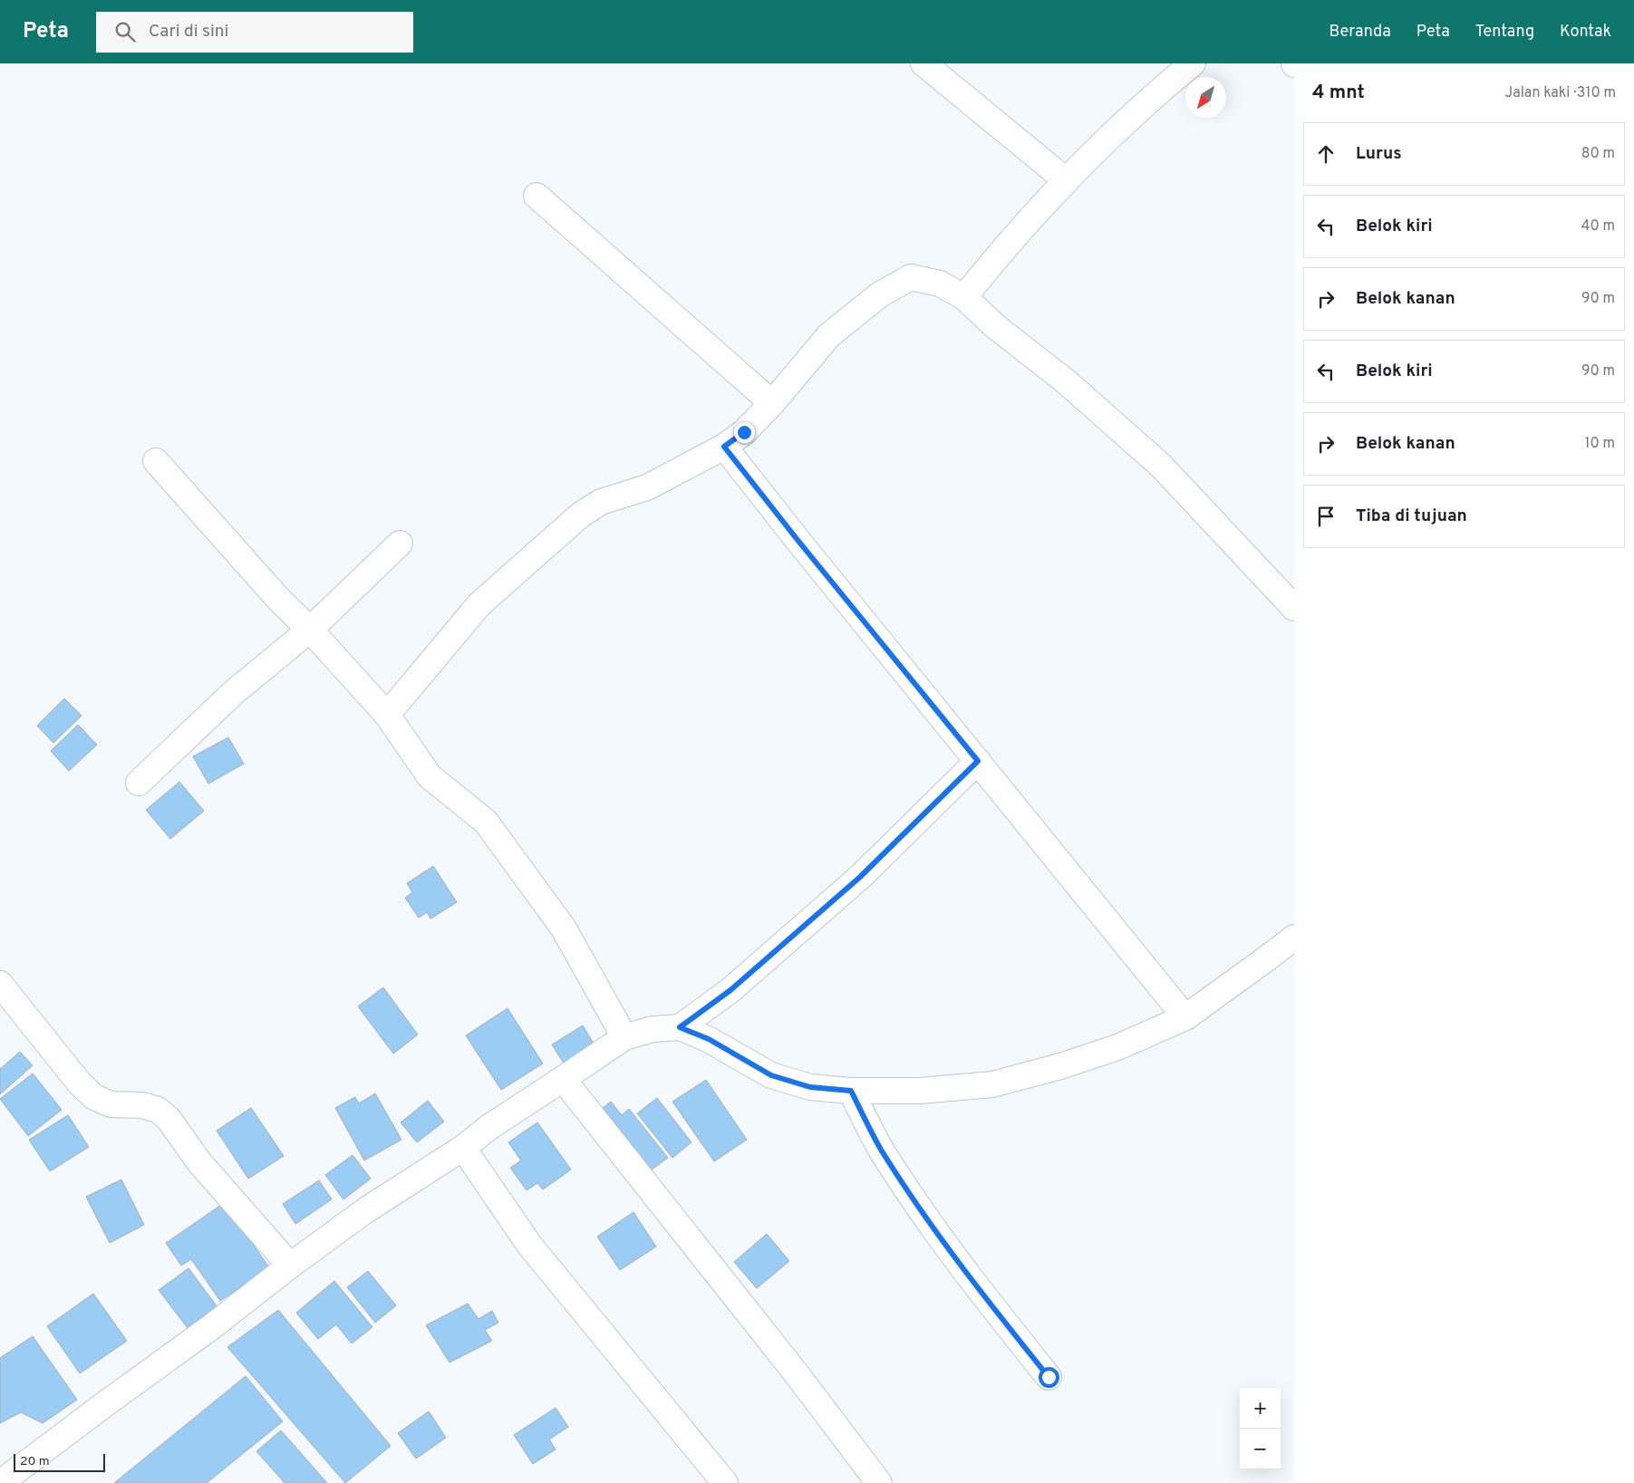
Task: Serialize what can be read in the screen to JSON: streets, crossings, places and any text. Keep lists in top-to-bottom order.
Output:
{
  "scale_bar": "20 m",
  "north": "bottom left",
  "page": {
    "header": "Peta",
    "search": "Cari di sini",
    "nav": [
      "Beranda",
      "Peta",
      "Tentang",
      "Kontak"
    ],
    "heading": ["4 mnt", "Jalan kaki · 310 m"],
    "list": [
      ["Lurus", "80 m"],
      ["Belok kiri", "40 m"],
      ["Belok kanan", "90 m"],
      ["Belok kiri", "90 m"],
      ["Belok kanan", "10 m"],
      "Tiba di tujuan"
    ],
    "map_buttons": ["+", "−"],
    "scale": "20 m"
  }
}
